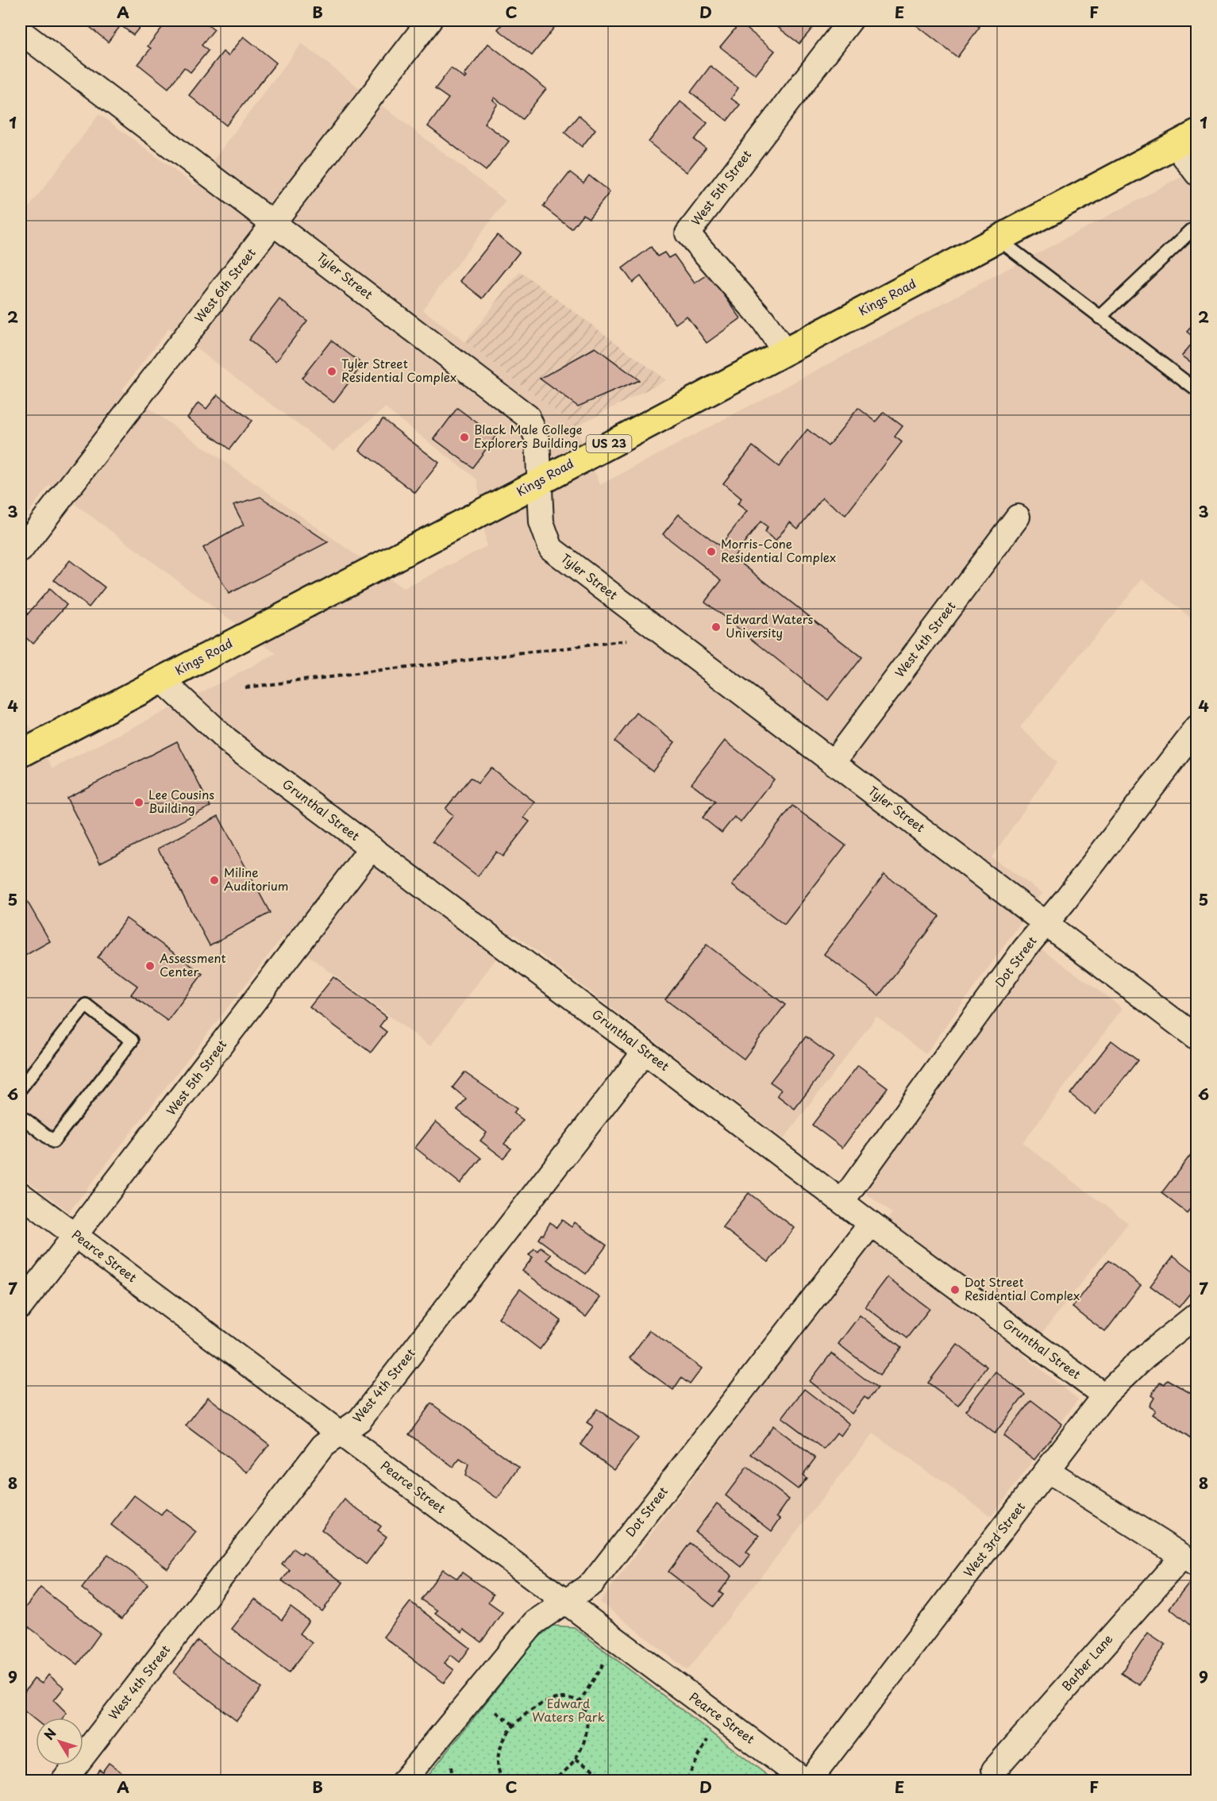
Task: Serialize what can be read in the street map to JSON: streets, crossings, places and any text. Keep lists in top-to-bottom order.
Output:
{
  "streets": {
    "main road": ["Kings Road", "US 23"],
    "street": [
      "West 5th Street",
      "Tyler Street",
      "West 6th Street",
      "West 4th Street",
      "Grunthal Street",
      "Dot Street",
      "Pearce Street",
      "West 3rd Street",
      "Barber Lane"
    ]
  },
  "crossings": [
    ["West 5th Street", "Kings Road"],
    ["West 5th Street", "Grunthal Street"],
    ["West 5th Street", "Pearce Street"],
    ["Tyler Street", "West 6th Street"],
    ["Tyler Street", "Kings Road"],
    ["Tyler Street", "West 4th Street"],
    ["Tyler Street", "Dot Street"],
    ["Kings Road", "Grunthal Street"],
    ["West 4th Street", "Grunthal Street"],
    ["West 4th Street", "Pearce Street"],
    ["Grunthal Street", "Dot Street"],
    ["Grunthal Street", "West 3rd Street"],
    ["Dot Street", "Pearce Street"]
  ],
  "parks": ["Edward Waters Park"],
  "places": [
    "Tyler Street Residential Complex",
    "Black Male College Explorers Building",
    "Morris-Cone Residential Complex",
    "Edward Waters University",
    "Lee Cousins Building",
    "Miline Auditorium",
    "Assessment Center",
    "Dot Street Residential Complex"
  ],
  "north": "top left",
  "grid": {
    "columns": [
      "A",
      "B",
      "C",
      "D",
      "E",
      "F"
    ],
    "rows": [
      "1",
      "2",
      "3",
      "4",
      "5",
      "6",
      "7",
      "8",
      "9"
    ]
  }
}
